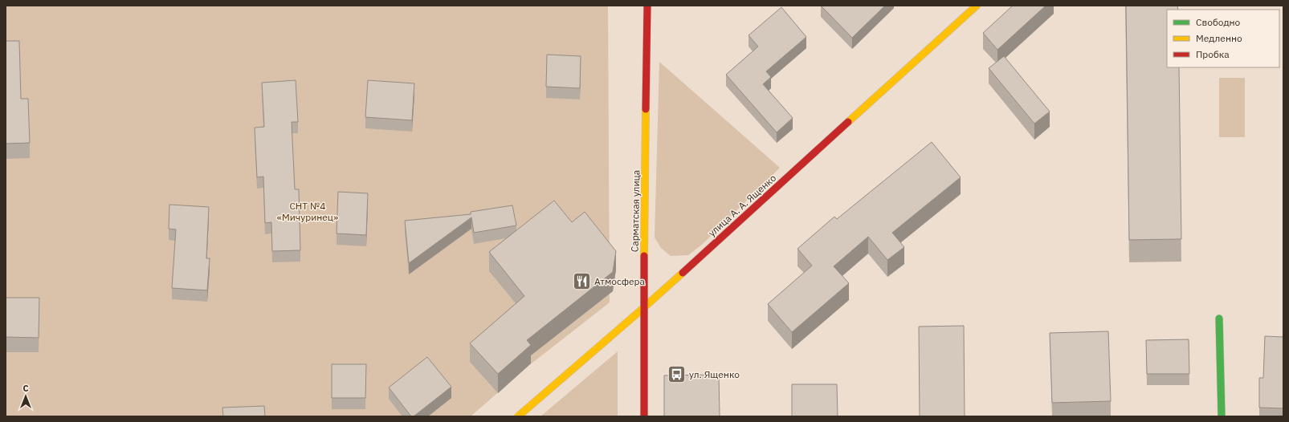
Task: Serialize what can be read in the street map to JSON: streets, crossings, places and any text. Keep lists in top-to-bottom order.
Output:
{
  "streets": {
    "street": ["улица А. А. Ященко", "Сарматская улица"]
  },
  "crossings": [
    ["улица А. А. Ященко", "Сарматская улица"]
  ],
  "parks": ["СНТ №4 «Мичуринец»"],
  "places": {
    "restaurant": ["Атмосфера"],
    "bus stop": ["ул. Ященко"]
  },
  "legend": ["Свободно", "Медленно", "Пробка"],
  "north": "top"
}
